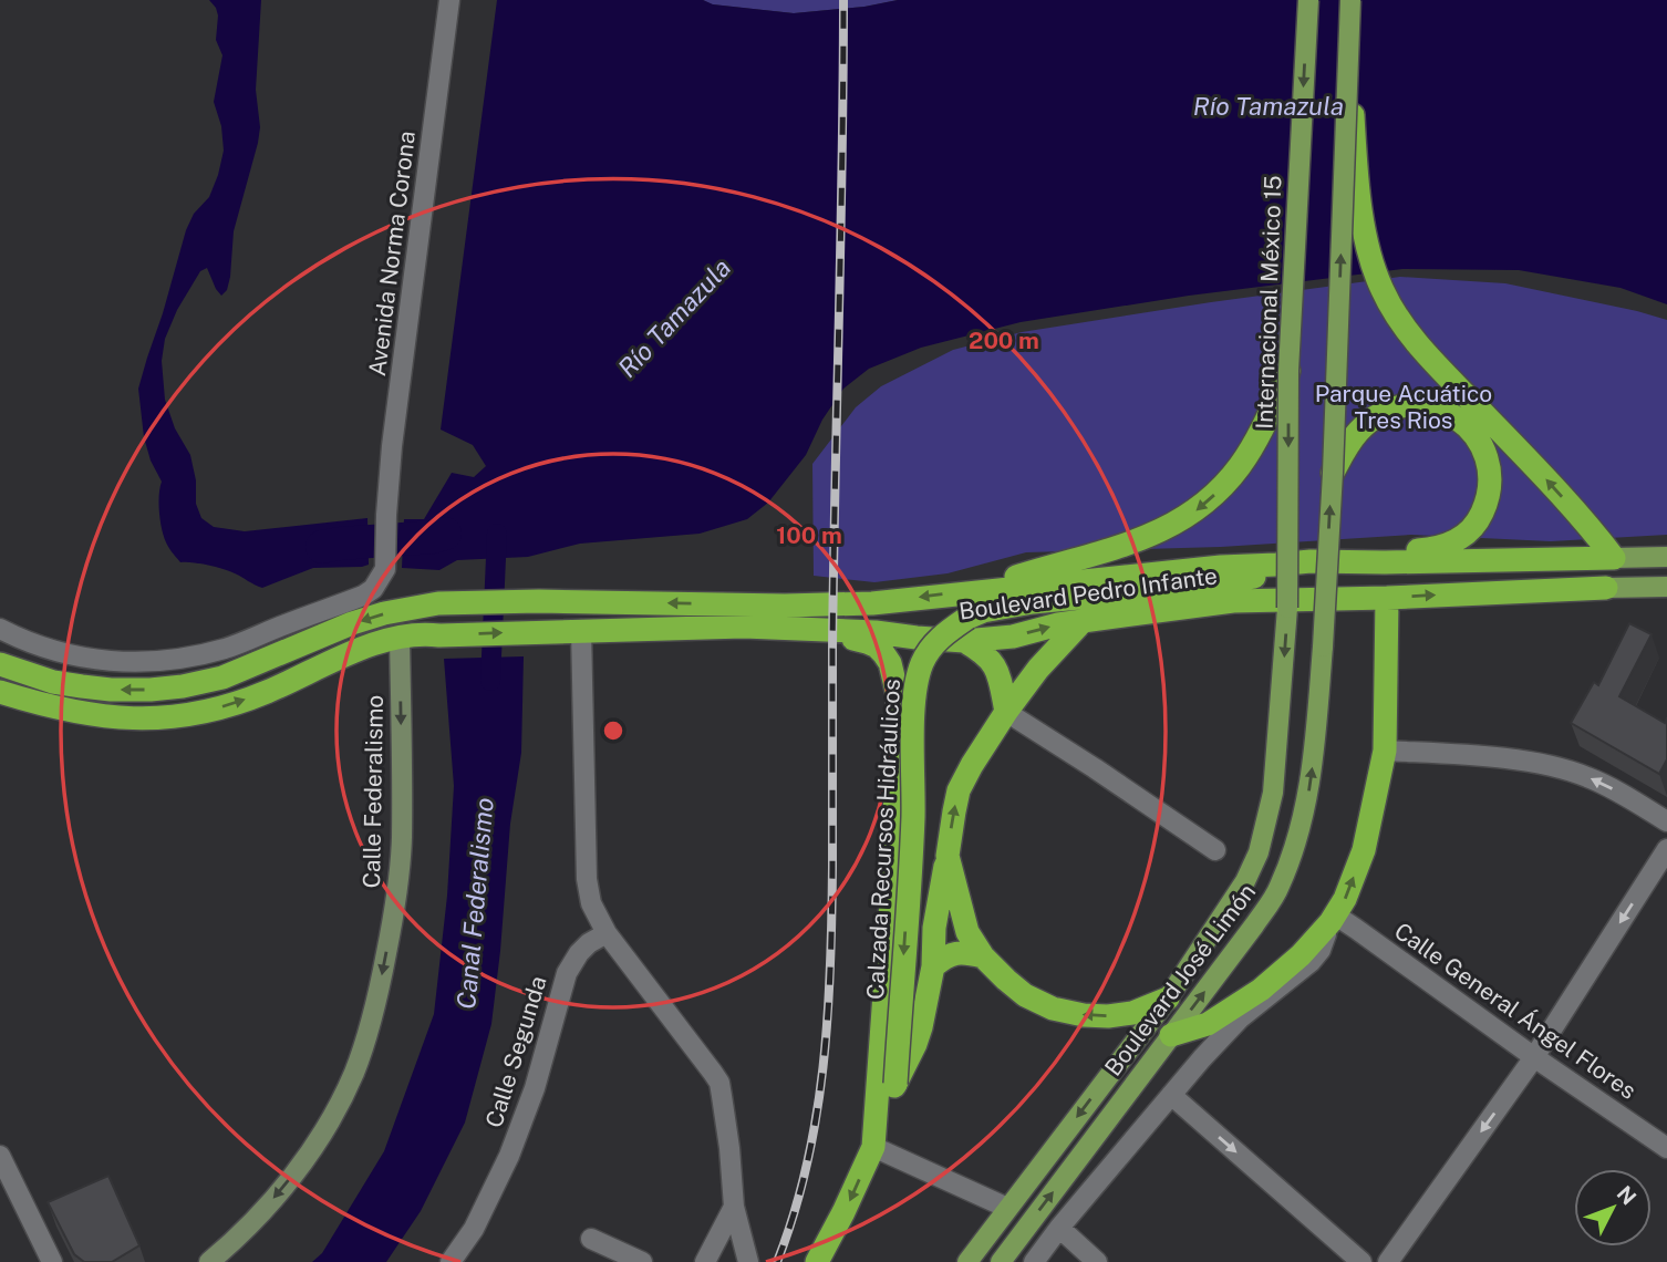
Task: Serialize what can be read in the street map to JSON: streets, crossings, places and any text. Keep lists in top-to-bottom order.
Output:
{
  "streets": {
    "highway": ["Boulevard Pedro Infante", "Calzada Recursos Hidráulicos"],
    "main road": ["Internacional México 15", "Calle Federalismo", "Boulevard José Limón"],
    "street": ["Avenida Norma Corona", "Calle General Ángel Flores", "Calle Segunda"]
  },
  "crossings": [
    ["Internacional México 15", "Boulevard José Limón"],
    ["Boulevard Pedro Infante", "Calle Federalismo"],
    ["Boulevard Pedro Infante", "Calzada Recursos Hidráulicos"]
  ],
  "one_way": ["Calle Federalismo"],
  "water": ["Río Tamazula", "Canal Federalismo"],
  "parks": ["Parque Acuático Tres Rios"],
  "north": "top right",
  "rings": ["200 m", "100 m"]
}
